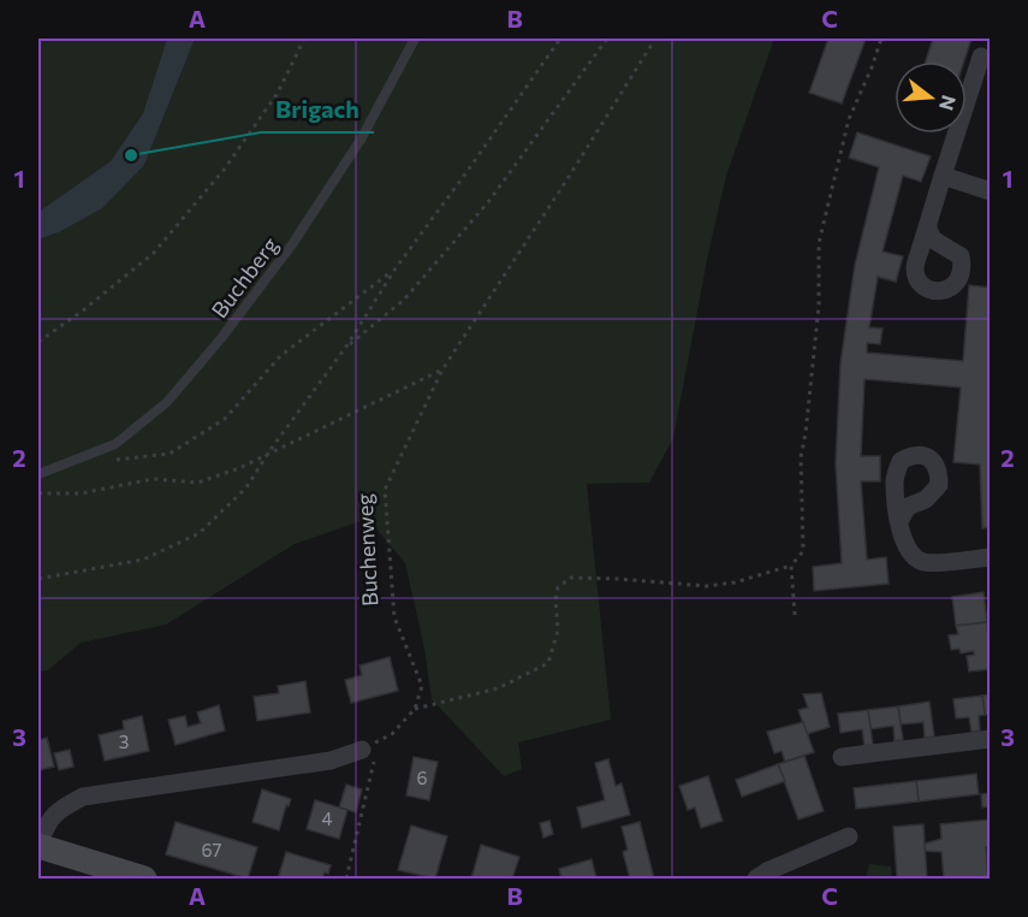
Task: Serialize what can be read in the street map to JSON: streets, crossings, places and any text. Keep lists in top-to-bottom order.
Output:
{
  "streets": {
    "lane": ["Buchberg"],
    "path": ["Buchenweg"]
  },
  "places": ["Brigach"],
  "house_numbers": [
    "3",
    "6",
    "4",
    "67"
  ],
  "north": "right",
  "grid": {
    "columns": ["A", "B", "C"],
    "rows": ["1", "2", "3"]
  }
}
